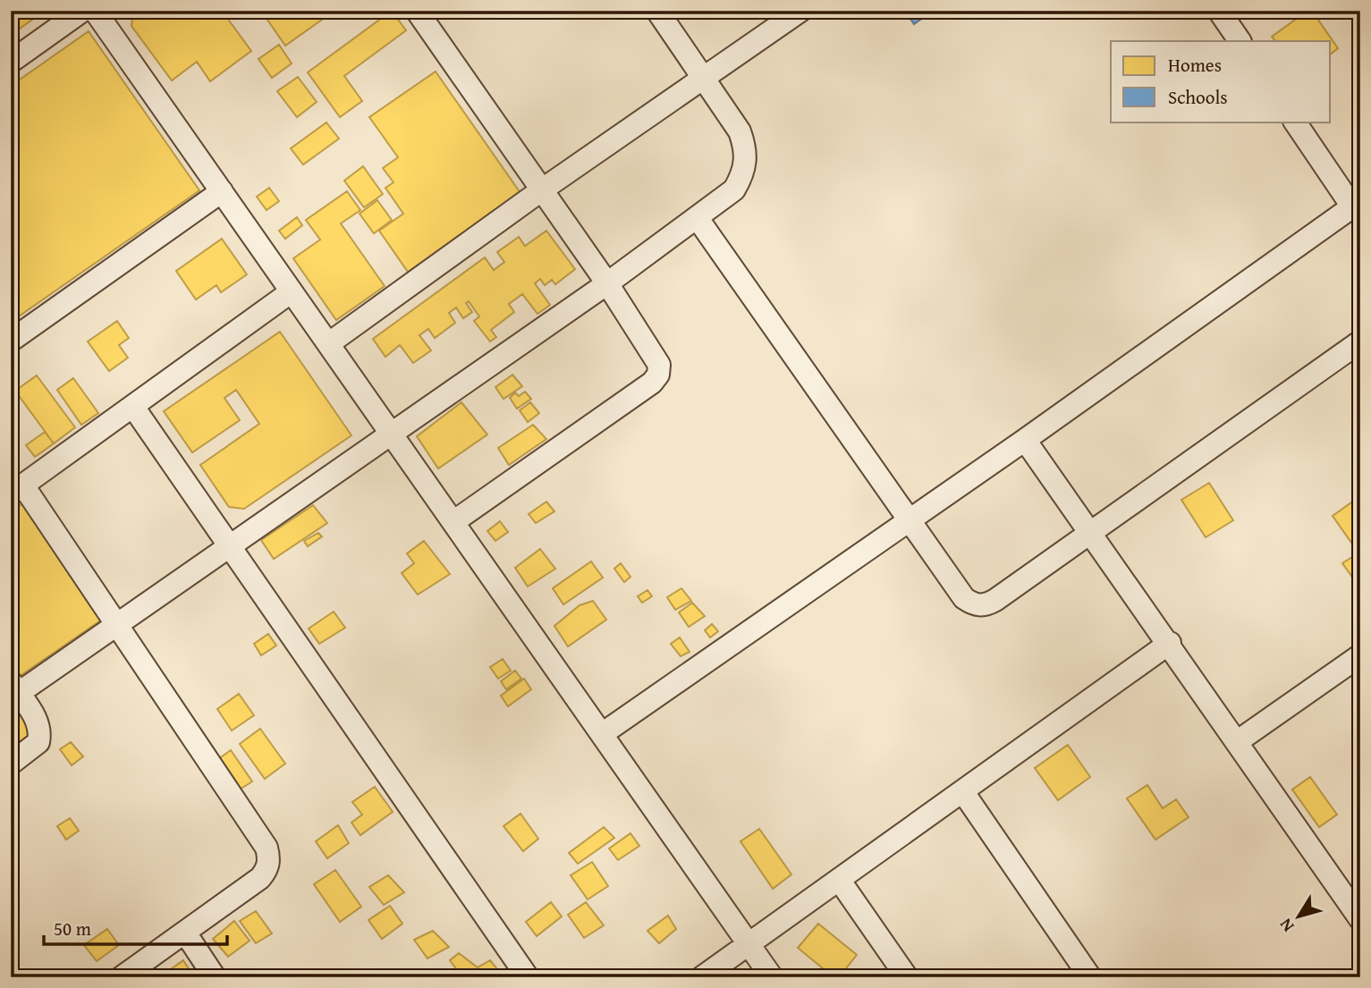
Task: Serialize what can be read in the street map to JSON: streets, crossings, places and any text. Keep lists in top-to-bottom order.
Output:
{
  "legend": ["Homes", "Schools"],
  "scale_bar": "50 m",
  "north": "bottom left"
}
